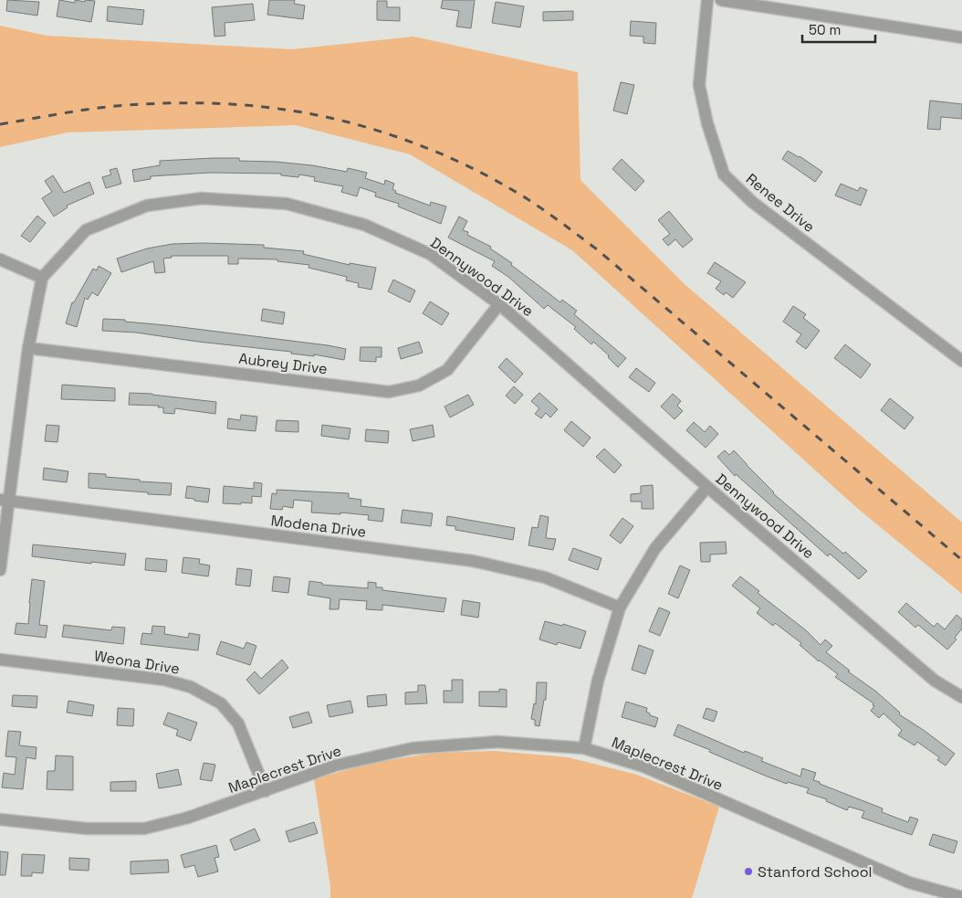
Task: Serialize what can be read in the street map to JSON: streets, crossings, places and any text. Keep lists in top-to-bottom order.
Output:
{
  "streets": {
    "street": [
      "Renee Drive",
      "Dennywood Drive",
      "Aubrey Drive",
      "Modena Drive",
      "Weona Drive",
      "Maplecrest Drive"
    ]
  },
  "crossings": [
    ["Dennywood Drive", "Aubrey Drive"],
    ["Weona Drive", "Maplecrest Drive"]
  ],
  "places": ["Stanford School"],
  "scale_bar": "50 m"
}
